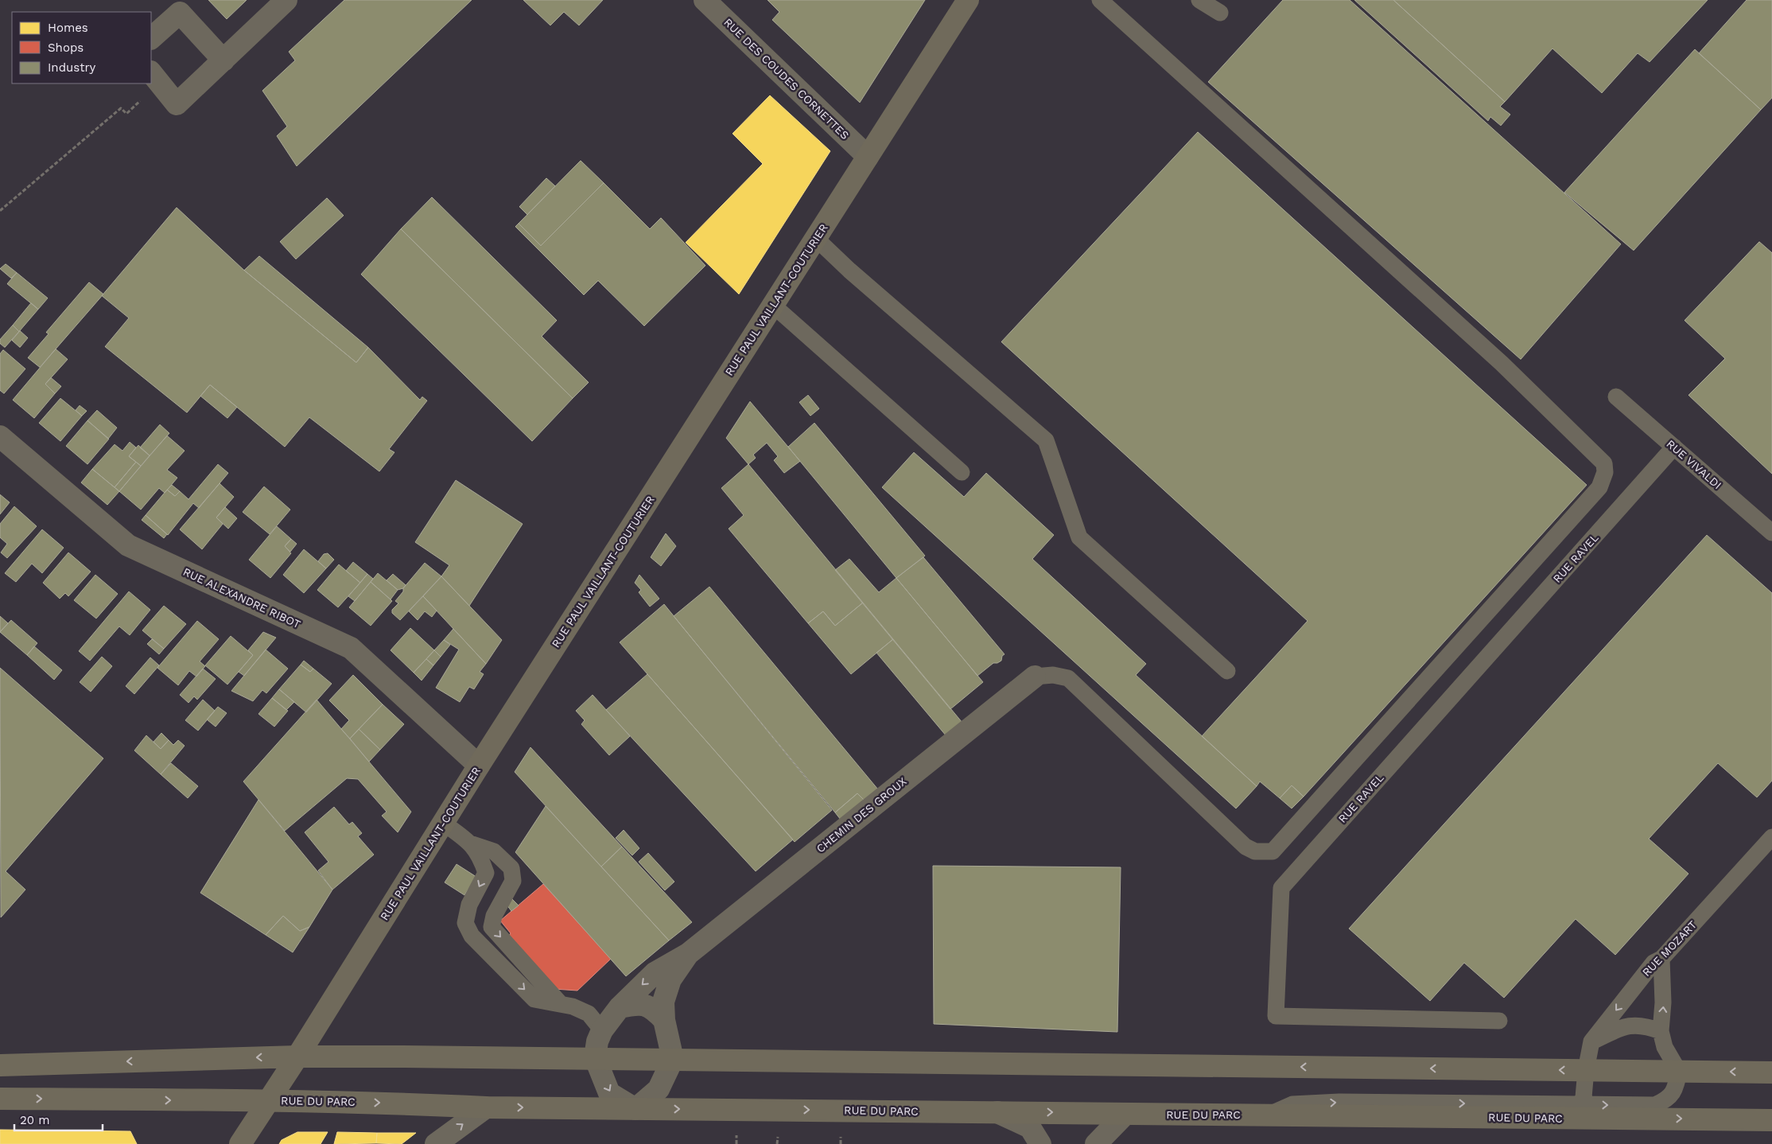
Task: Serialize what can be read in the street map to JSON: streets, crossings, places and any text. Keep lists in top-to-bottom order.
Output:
{
  "streets": {
    "main road": ["RUE PAUL VAILLANT-COUTURIER", "RUE DU PARC"],
    "street": ["RUE DES COUDES CORNETTES", "RUE ALEXANDRE RIBOT", "CHEMIN DES GROUX"],
    "lane": ["RUE VIVALDI", "RUE RAVEL", "RUE MOZART"]
  },
  "crossings": [
    ["RUE DES COUDES CORNETTES", "RUE PAUL VAILLANT-COUTURIER"],
    ["RUE PAUL VAILLANT-COUTURIER", "RUE ALEXANDRE RIBOT"],
    ["RUE PAUL VAILLANT-COUTURIER", "RUE DU PARC"],
    ["RUE VIVALDI", "RUE RAVEL"],
    ["RUE MOZART", "RUE DU PARC"]
  ],
  "legend": ["Homes", "Shops", "Industry"],
  "scale_bar": "20 m"
}
